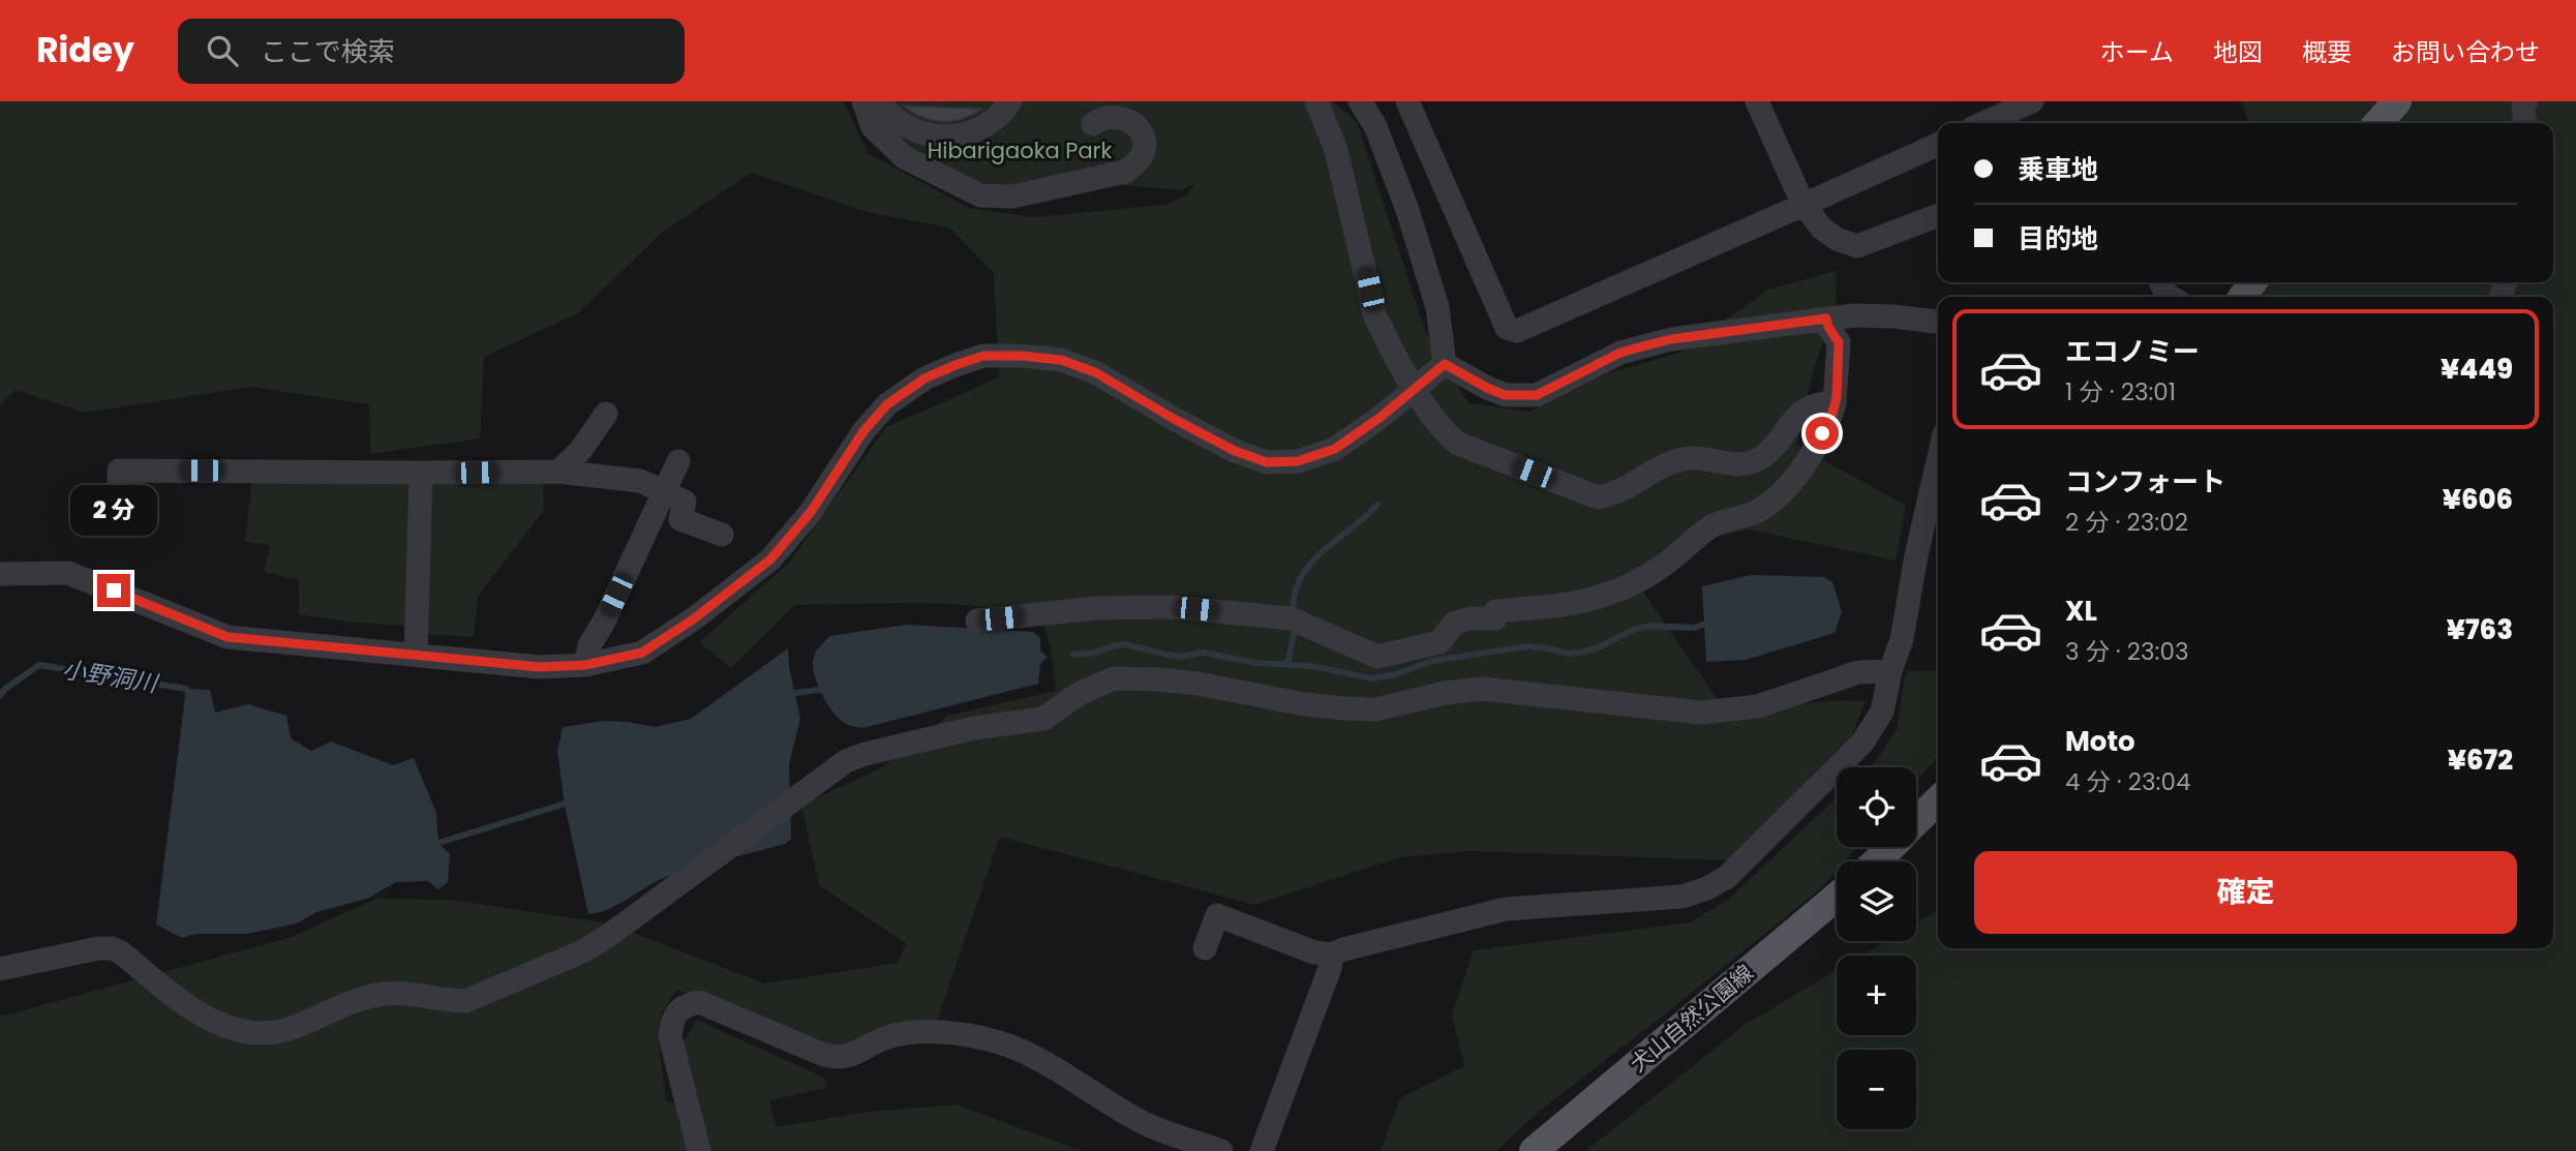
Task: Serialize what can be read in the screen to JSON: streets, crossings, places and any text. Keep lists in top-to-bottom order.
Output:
{
  "streets": {
    "main road": ["犬山自然公園線"]
  },
  "water": ["小野洞川"],
  "parks": ["Hibarigaoka Park"],
  "page": {
    "header": "Ridey",
    "search": "ここで検索",
    "nav": [
      "ホーム",
      "地図",
      "概要",
      "お問い合わせ"
    ],
    "banner": ["乗車地", "目的地"],
    "list": [
      {
        "name": "エコノミー",
        "note": "1 分 · 23:01",
        "value": "¥449"
      },
      {
        "name": "コンフォート",
        "note": "2 分 · 23:02",
        "value": "¥606"
      },
      {
        "name": "XL",
        "note": "3 分 · 23:03",
        "value": "¥763"
      },
      {
        "name": "Moto",
        "note": "4 分 · 23:04",
        "value": "¥672"
      }
    ],
    "bubble": "2 分",
    "map_buttons": ["+", "−"],
    "buttons": "確定"
  }
}
